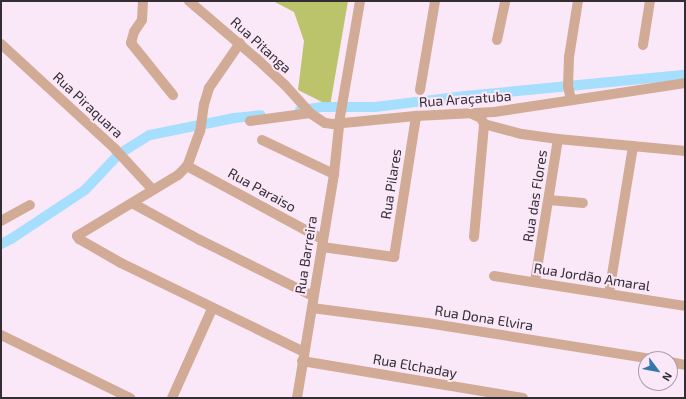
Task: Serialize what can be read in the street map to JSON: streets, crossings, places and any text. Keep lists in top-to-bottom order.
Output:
{
  "streets": {
    "street": [
      "Rua Pitanga",
      "Rua Araçatuba",
      "Rua Piraquara",
      "Rua Pilares",
      "Rua Paraiso",
      "Rua das Flores",
      "Rua Barreira",
      "Rua Jordão Amaral",
      "Rua Dona Elvira",
      "Rua Elchaday"
    ]
  },
  "crossings": [
    ["Rua Pitanga", "Rua Araçatuba"],
    ["Rua Araçatuba", "Rua Pilares"],
    ["Rua Araçatuba", "Rua Barreira"],
    ["Rua Pilares", "Rua Paraiso"],
    ["Rua Pilares", "Rua Barreira"],
    ["Rua Paraiso", "Rua Barreira"],
    ["Rua das Flores", "Rua Jordão Amaral"],
    ["Rua Barreira", "Rua Dona Elvira"],
    ["Rua Barreira", "Rua Elchaday"]
  ],
  "north": "bottom right"
}
